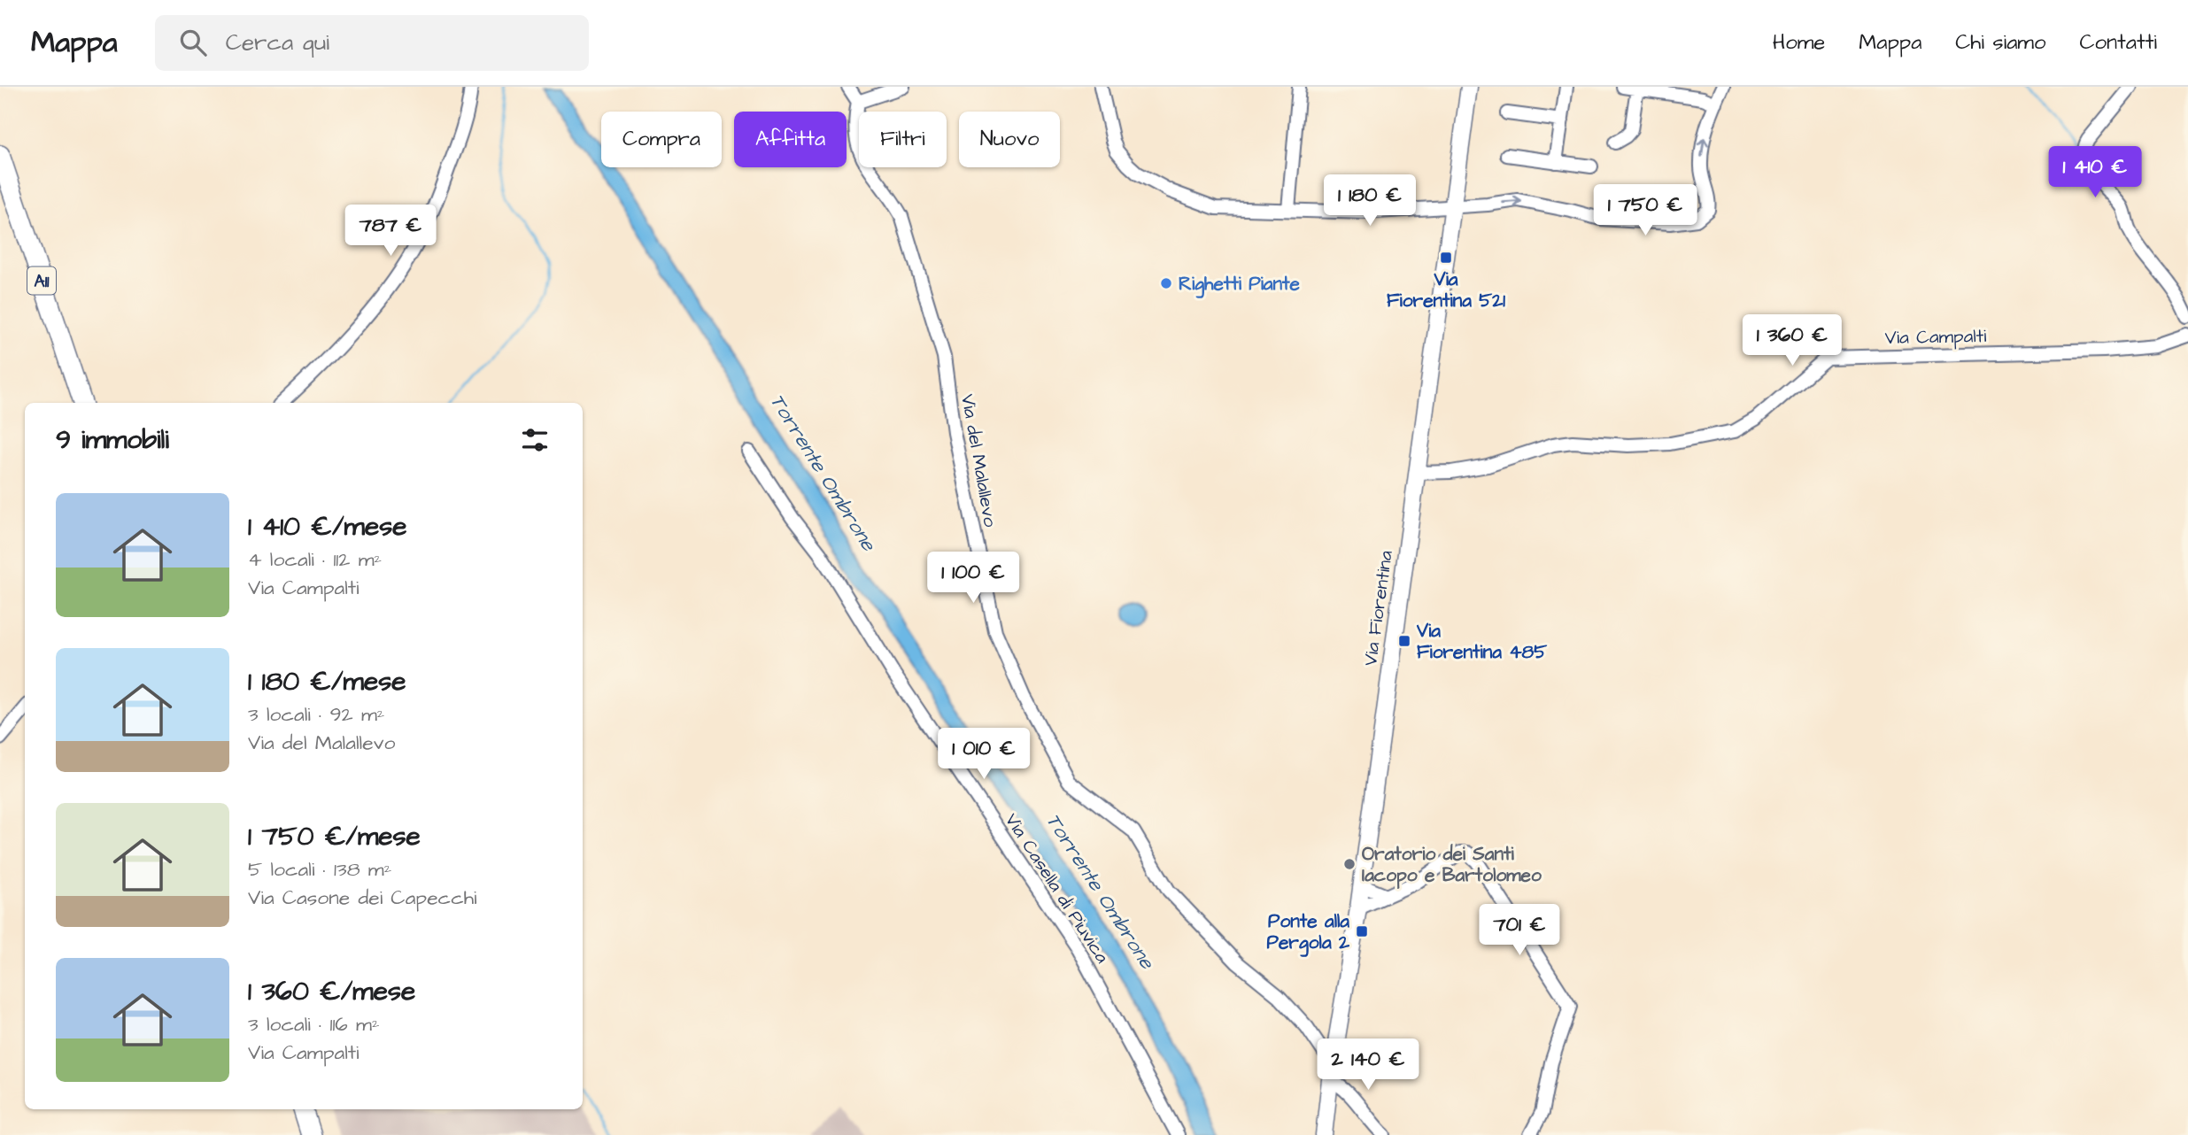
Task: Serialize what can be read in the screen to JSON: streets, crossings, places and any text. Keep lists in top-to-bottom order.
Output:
{
  "streets": {
    "highway": ["A11"],
    "main road": ["Via Fiorentina"],
    "street": ["Via Campalti", "Via del Malallevo", "Via Casella di Piuvica"]
  },
  "crossings": [
    ["Via Campalti", "Via Fiorentina"],
    ["Via del Malallevo", "Via Fiorentina"]
  ],
  "water": ["Torrente Ombrone"],
  "places": {
    "transit": ["Via Fiorentina 521", "Via Fiorentina 485", "Ponte alla Pergola 2"],
    "other": ["Righetti Piante", "Oratorio dei Santi Iacopo e Bartolomeo"]
  },
  "page": {
    "header": "Mappa",
    "search": "Cerca qui",
    "nav": [
      "Home",
      "Mappa",
      "Chi siamo",
      "Contatti"
    ],
    "chip": [
      "Compra",
      "Affitta",
      "Filtri",
      "Nuovo"
    ],
    "price": [
      "1 410 €",
      "1 180 €",
      "1 750 €",
      "787 €",
      "1 360 €",
      "1 100 €",
      "1 010 €",
      "701 €",
      "2 140 €"
    ],
    "heading": "9 immobili",
    "list": [
      {
        "name": "1 410 €/mese",
        "note": "4 locali · 112 m² · Via Campalti"
      },
      {
        "name": "1 180 €/mese",
        "note": "3 locali · 92 m² · Via del Malallevo"
      },
      {
        "name": "1 750 €/mese",
        "note": "5 locali · 138 m² · Via Casone dei Capecchi"
      },
      {
        "name": "1 360 €/mese",
        "note": "3 locali · 116 m² · Via Campalti"
      }
    ]
  }
}
